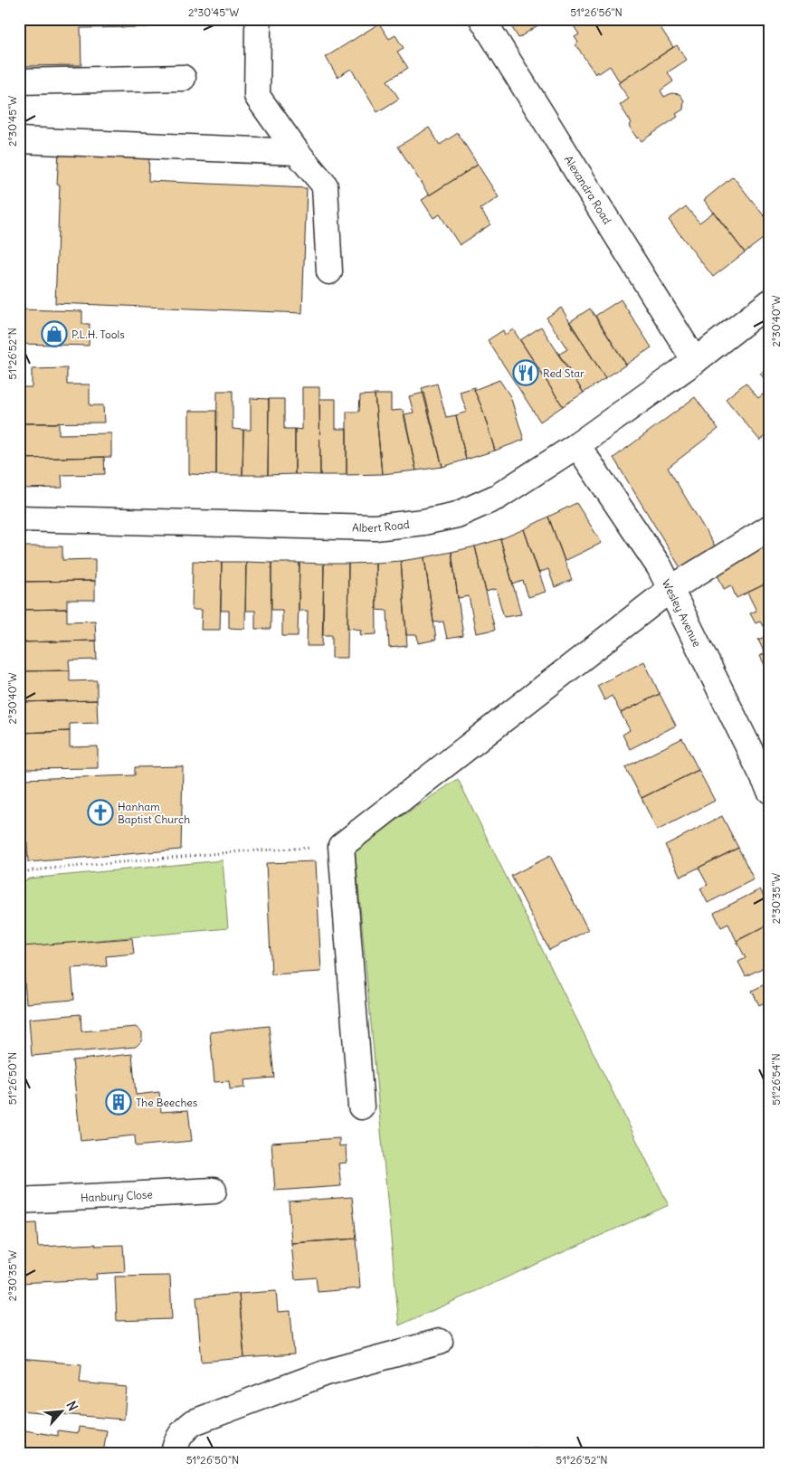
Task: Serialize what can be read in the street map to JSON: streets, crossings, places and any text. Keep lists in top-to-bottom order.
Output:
{
  "streets": {
    "street": [
      "Alexandra Road",
      "Albert Road",
      "Wesley Avenue",
      "Hanbury Close"
    ]
  },
  "crossings": [
    ["Alexandra Road", "Albert Road"],
    ["Albert Road", "Wesley Avenue"]
  ],
  "places": {
    "shop": ["P.L.H. Tools"],
    "restaurant": ["Red Star"],
    "church": ["Hanham Baptist Church"],
    "building": ["The Beeches"]
  },
  "north": "top right",
  "coordinates": [
    "2°30'45\"W",
    "51°26'56\"N",
    "2°30'40\"W",
    "51°26'52\"N",
    "2°30'35\"W",
    "51°26'50\"N",
    "51°26'54\"N"
  ]
}
